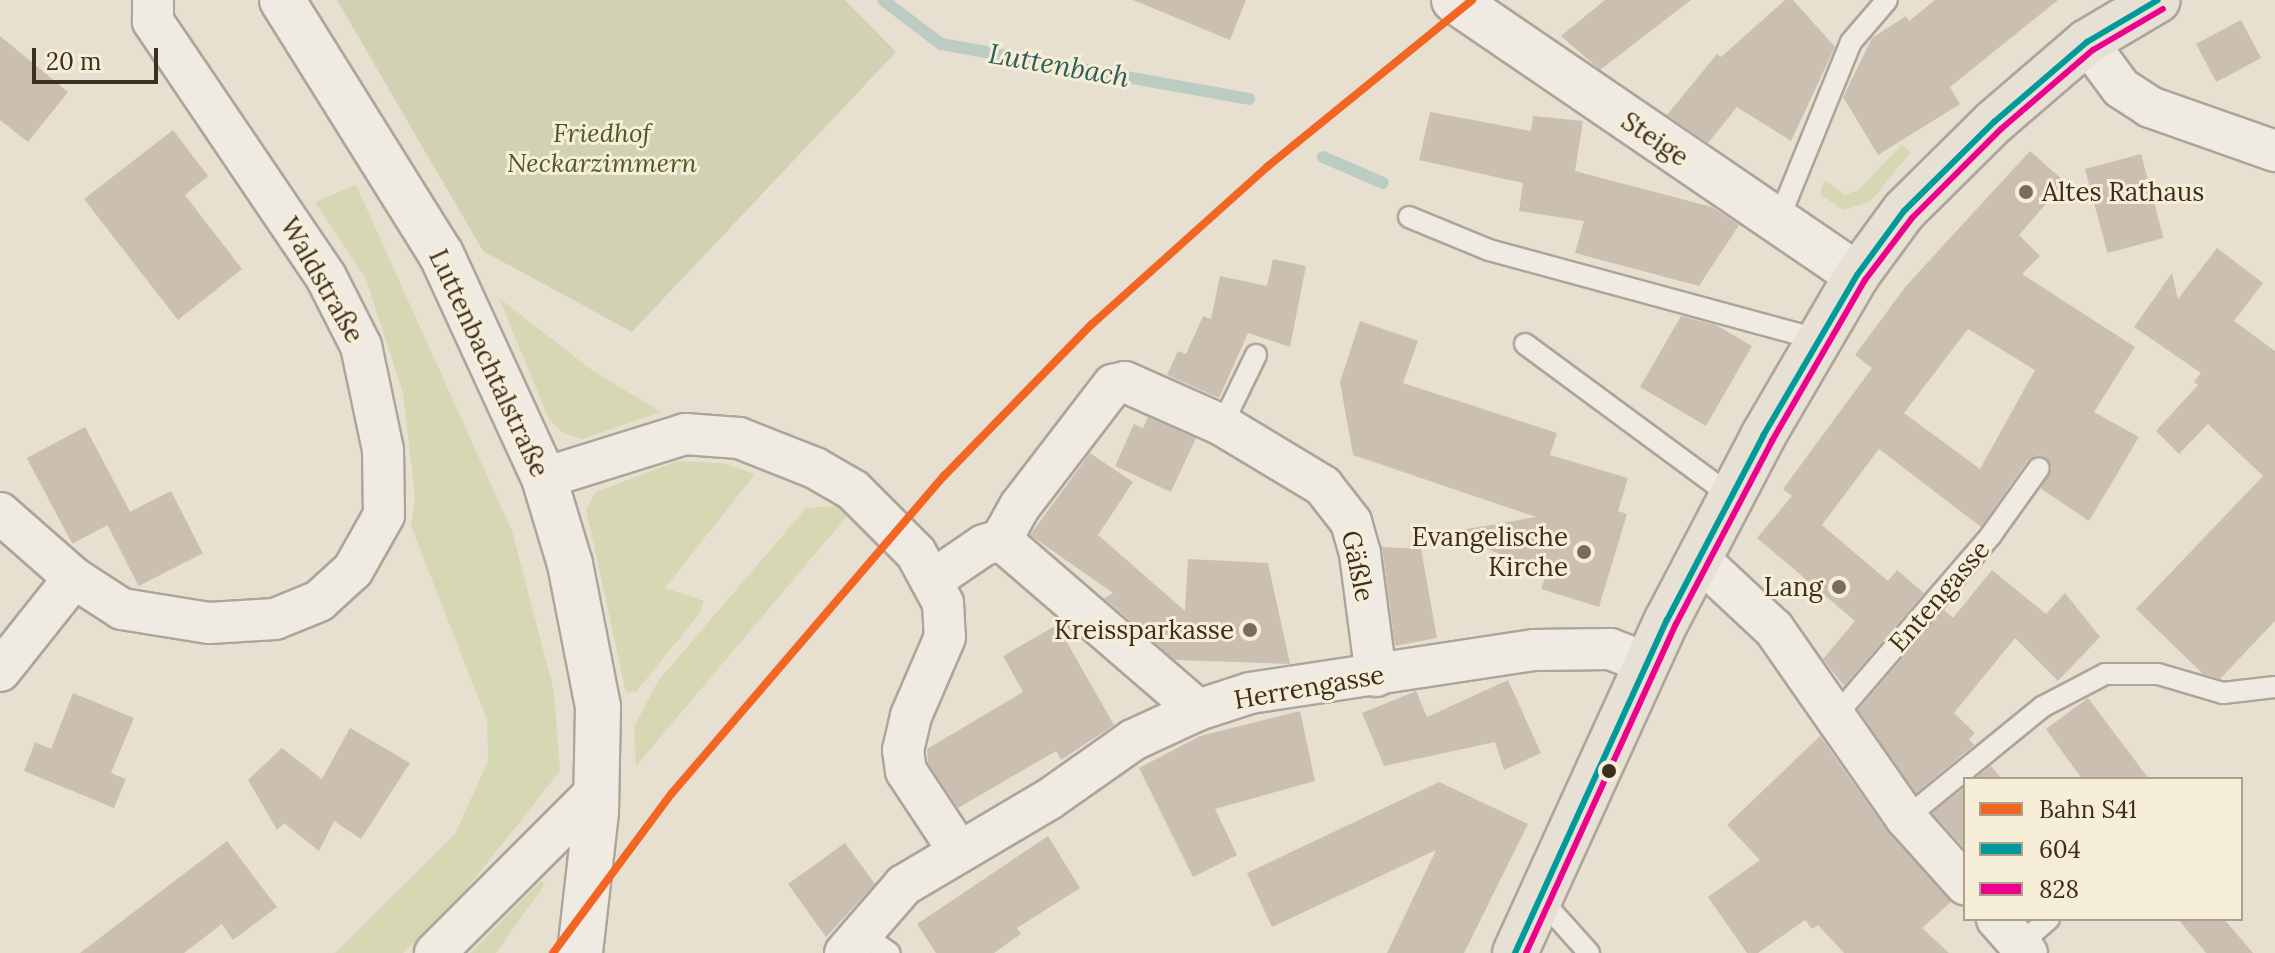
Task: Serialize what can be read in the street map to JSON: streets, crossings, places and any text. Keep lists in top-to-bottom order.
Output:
{
  "streets": {
    "street": [
      "Steige",
      "Waldstraße",
      "Luttenbachtalstraße",
      "Gäßle",
      "Herrengasse"
    ],
    "lane": ["Entengasse"]
  },
  "crossings": [
    ["Gäßle", "Herrengasse"]
  ],
  "water": ["Luttenbach"],
  "parks": ["Friedhof Neckarzimmern"],
  "places": [
    "Altes Rathaus",
    "Evangelische Kirche",
    "Lang",
    "Kreissparkasse"
  ],
  "lines": ["rail line S41", "transit line 604", "transit line 828"],
  "legend": ["Bahn S41", "604", "828"],
  "scale_bar": "20 m"
}
